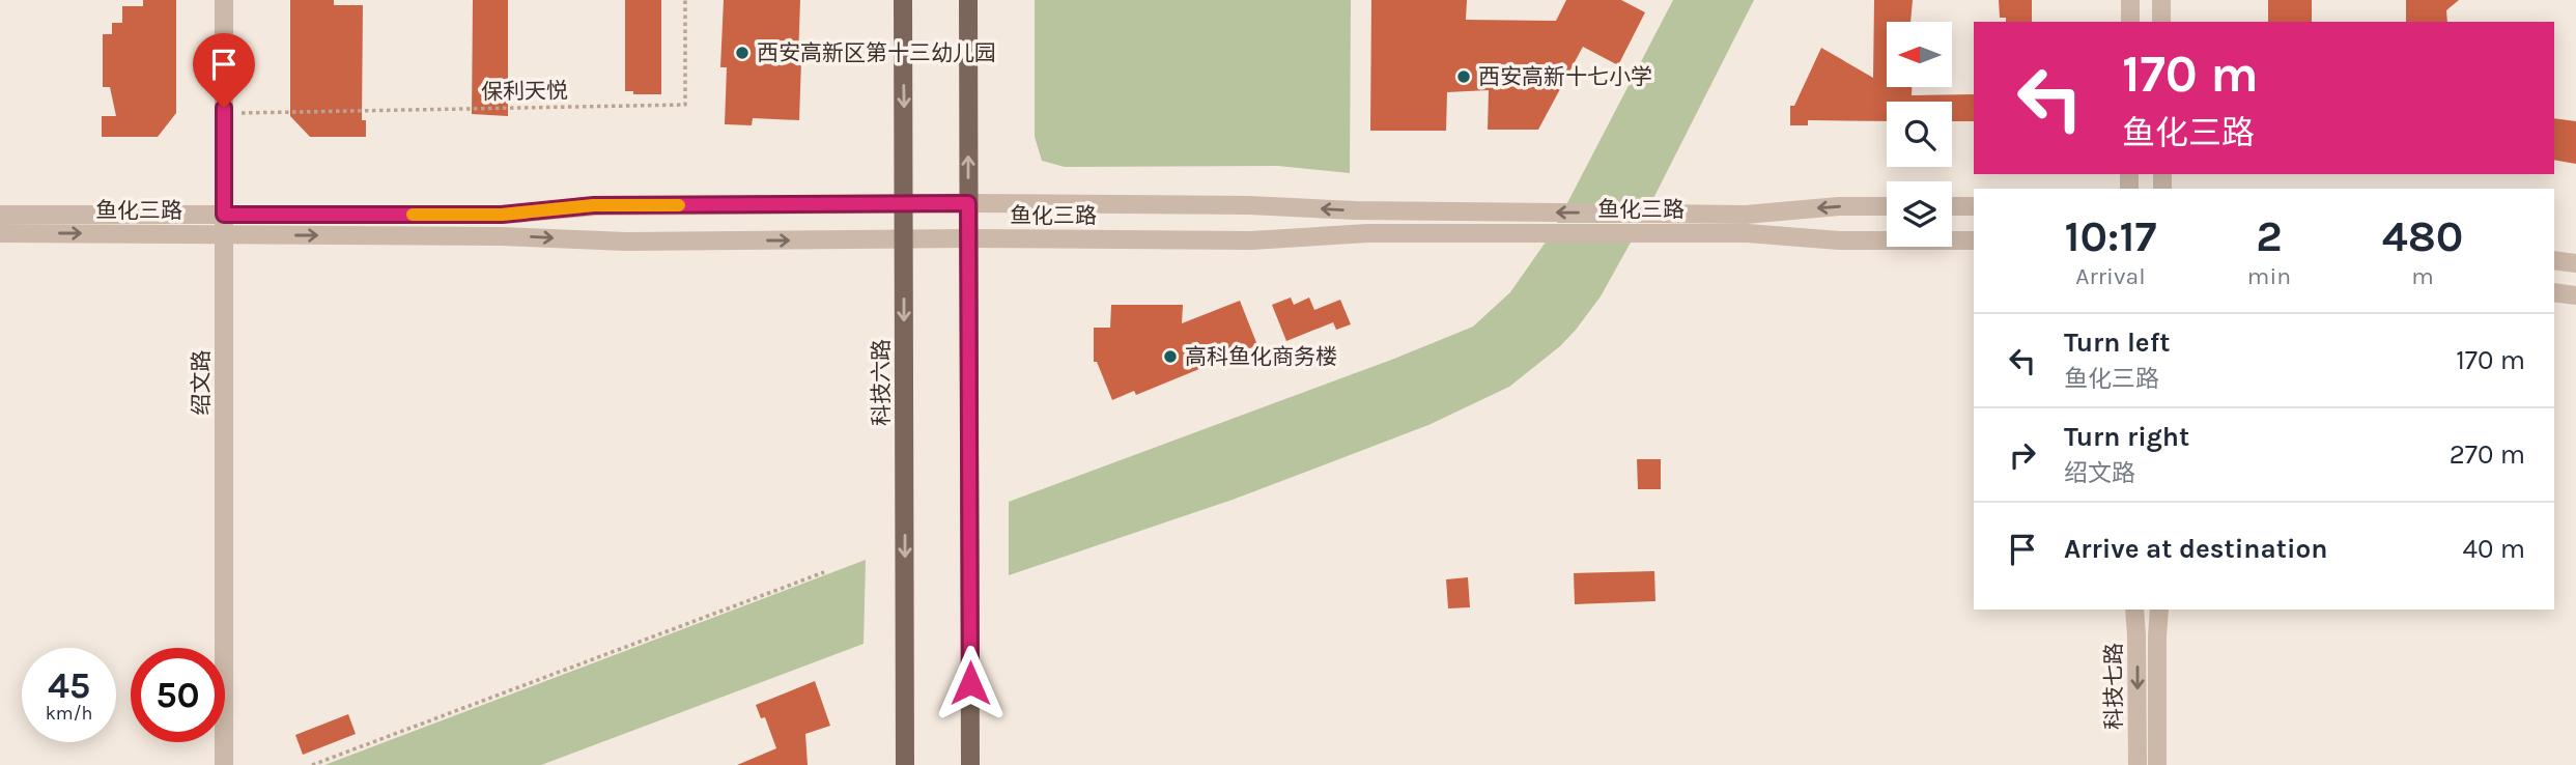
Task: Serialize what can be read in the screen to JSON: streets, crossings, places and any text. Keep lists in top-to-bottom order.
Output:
{
  "streets": {
    "main road": ["科技六路"],
    "street": ["鱼化三路", "绍文路", "科技七路"],
    "path": ["保利天悦"]
  },
  "crossings": [
    ["鱼化三路", "绍文路"],
    ["鱼化三路", "科技六路"]
  ],
  "places": ["西安高新区第十三幼儿园", "西安高新十七小学", "高科鱼化商务楼"],
  "north": "left",
  "page": {
    "turn": ["170 m", "鱼化三路"],
    "eta": [
      "10:17",
      "Arrival",
      "2",
      "min",
      "480",
      "m"
    ],
    "list": [
      {
        "name": "Turn left",
        "note": "鱼化三路",
        "value": "170 m"
      },
      {
        "name": "Turn right",
        "note": "绍文路",
        "value": "270 m"
      },
      {
        "name": "Arrive at destination",
        "value": "40 m"
      }
    ],
    "speed": "45 km/h",
    "limit": "50"
  }
}
